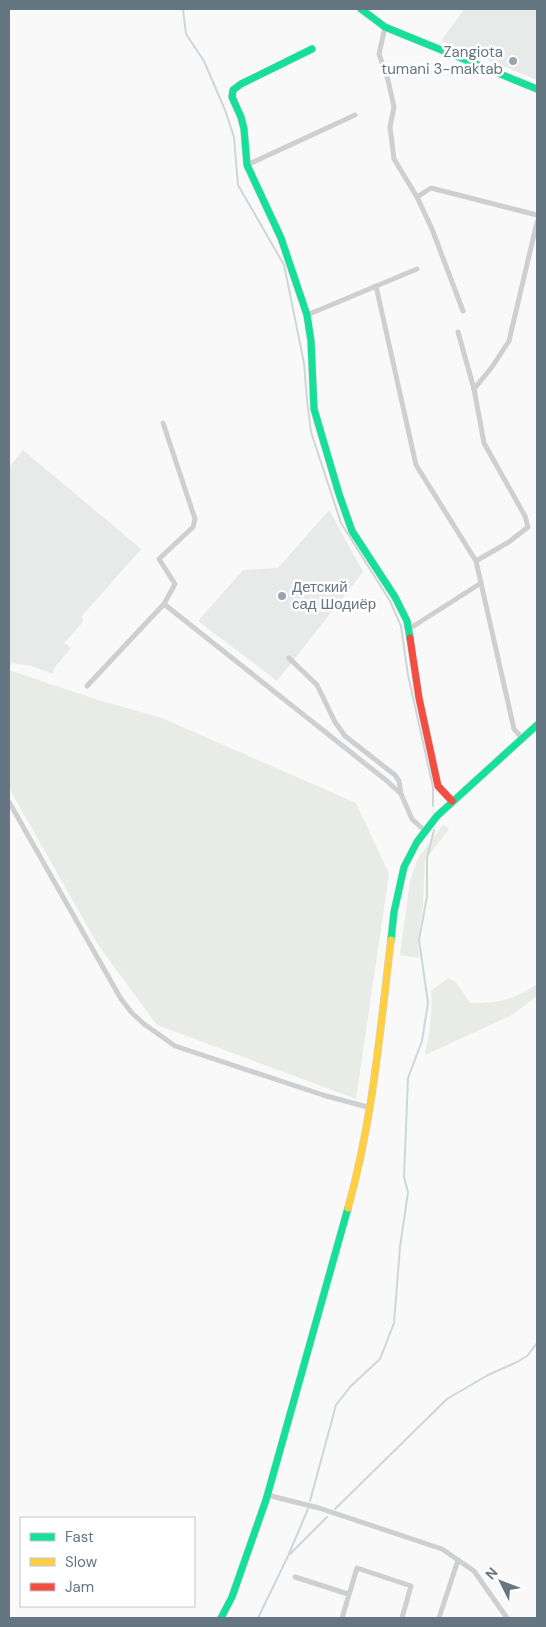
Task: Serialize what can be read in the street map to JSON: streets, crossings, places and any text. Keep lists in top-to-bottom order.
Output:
{
  "places": ["Zangiota tumani 3-maktab", "Детский сад Шодиёр"],
  "legend": ["Fast", "Slow", "Jam"],
  "north": "top left"
}
